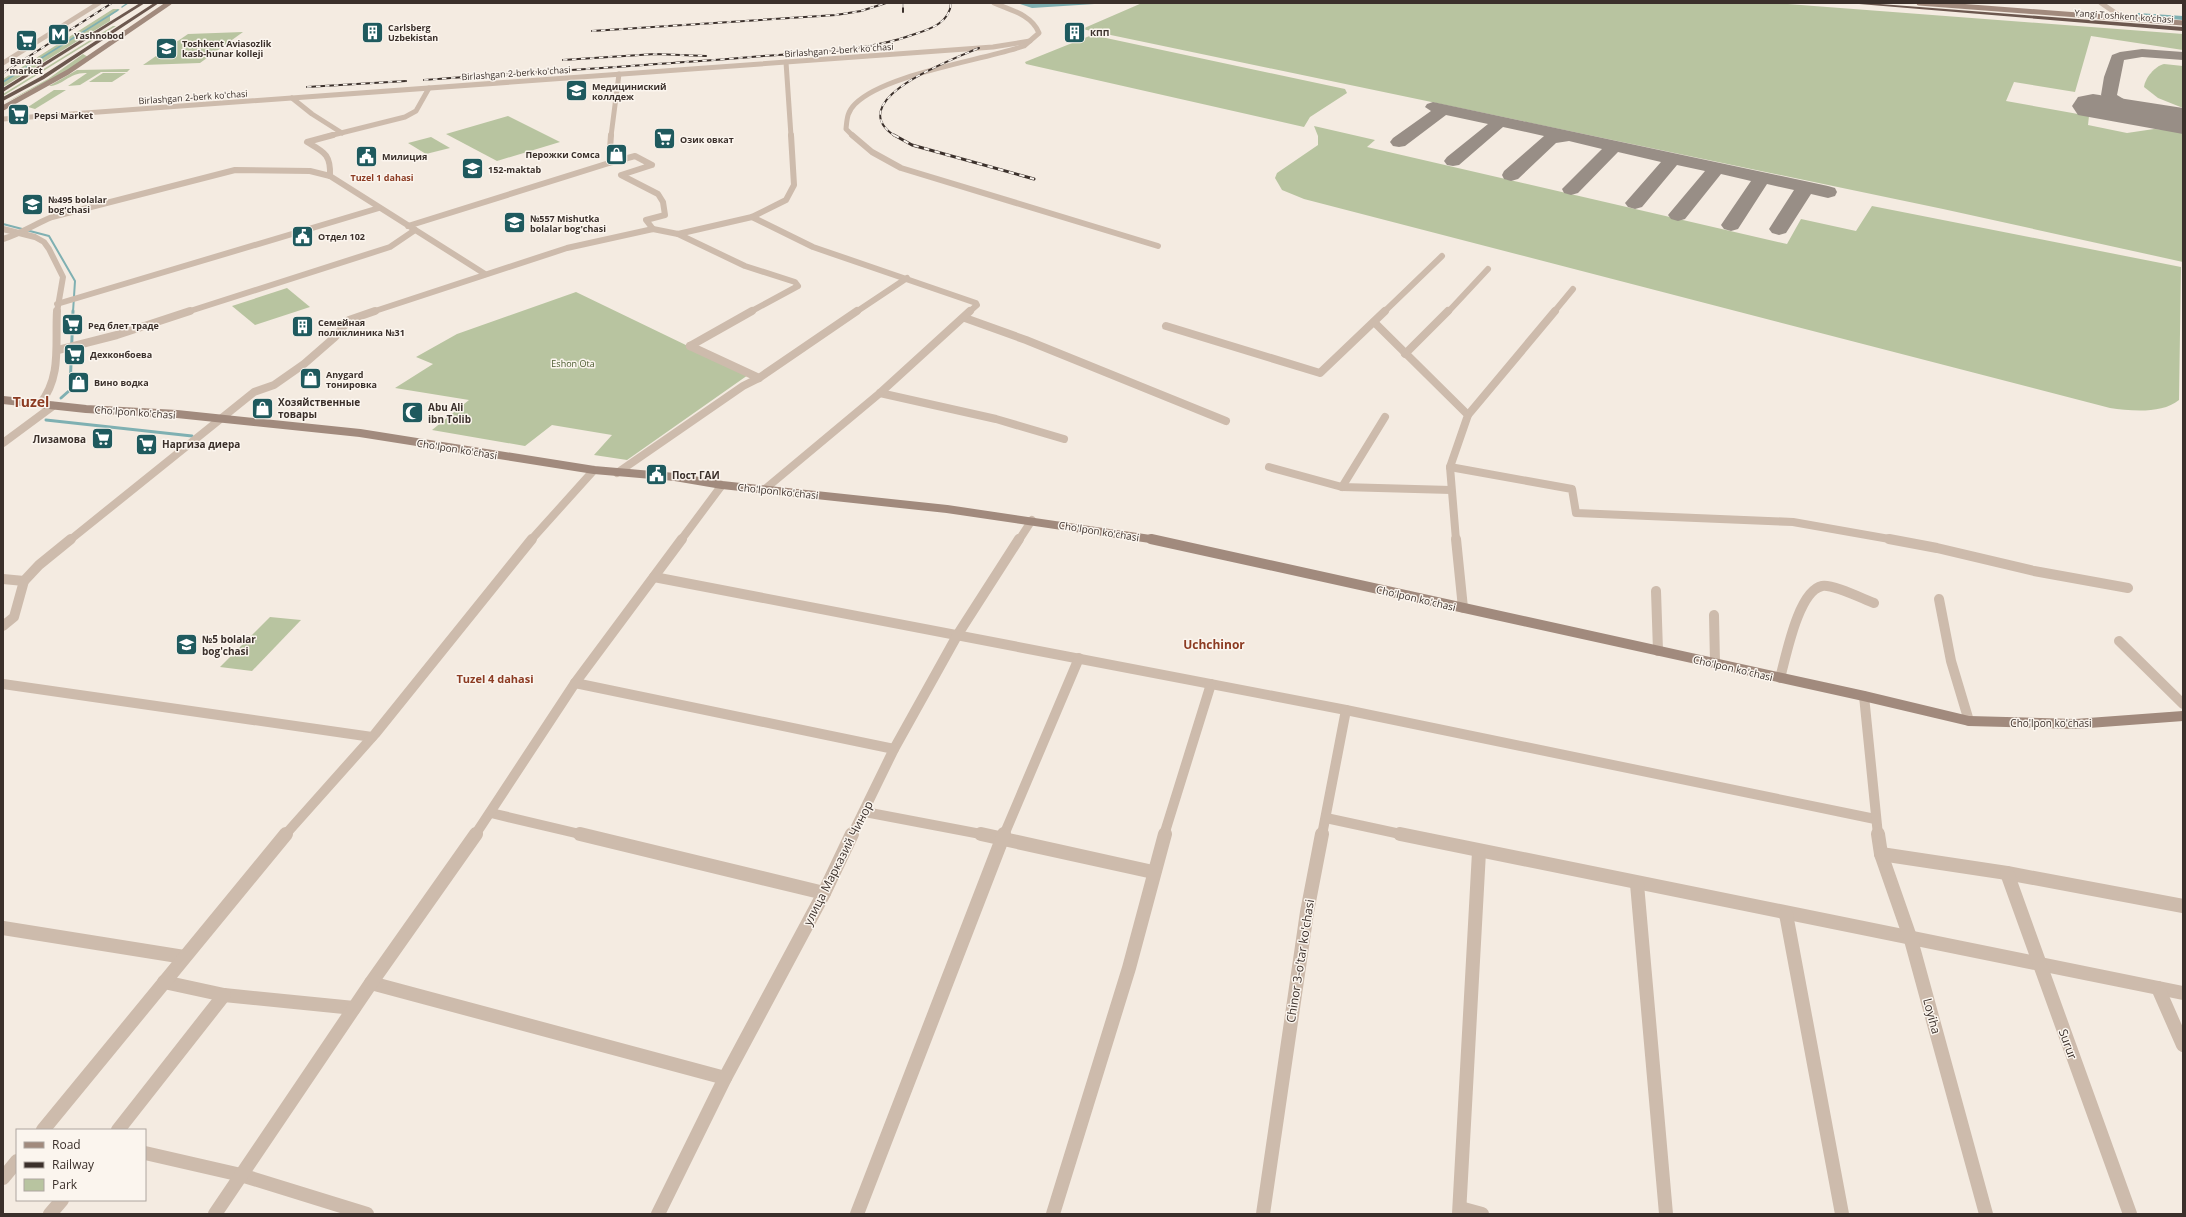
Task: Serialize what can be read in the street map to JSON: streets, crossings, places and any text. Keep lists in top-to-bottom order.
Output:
{
  "streets": {
    "highway": ["Yangi Toshkent ko‘chasi"],
    "main road": ["Cho'lpon ko'chasi"],
    "street": [
      "Birlashgan 2-berk ko'chasi",
      "улица Марказий Чинор",
      "Chinor 3-o'tar ko'chasi",
      "Loyiha",
      "Surur"
    ]
  },
  "crossings": [
    ["Cho'lpon ko'chasi", "улица Марказий Чинор"],
    ["Cho'lpon ko'chasi", "Loyiha"]
  ],
  "districts": [
    "Tuzel 1 dahasi",
    "Tuzel",
    "Uchchinor",
    "Tuzel 4 dahasi"
  ],
  "parks": ["Eshon Ota"],
  "places": {
    "building": ["Carlsberg Uzbekistan", "КПП", "Семейная поликлиника №31"],
    "metro station": ["Yashnobod"],
    "supermarket": [
      "Baraka market",
      "Pepsi Market",
      "Озик овкат",
      "Ред блет траде",
      "Дехконбоева",
      "Лизамова",
      "Наргиза диера"
    ],
    "school or university": [
      "Toshkent Aviasozlik kasb-hunar kolleji",
      "Медициниский коллдеж",
      "152-maktab",
      "№495 bolalar bog'chasi",
      "№557 Mishutka bolalar bog'chasi",
      "№5 bolalar bog'chasi"
    ],
    "shop": [
      "Перожки Сомса",
      "Anygard тонировка",
      "Вино водка",
      "Хозяйственные товары"
    ],
    "public building": ["Милиция", "Отдел 102", "Пост ГАИ"],
    "mosque": ["Abu Ali ibn Tolib"]
  },
  "legend": ["Road", "Railway", "Park"]
}
